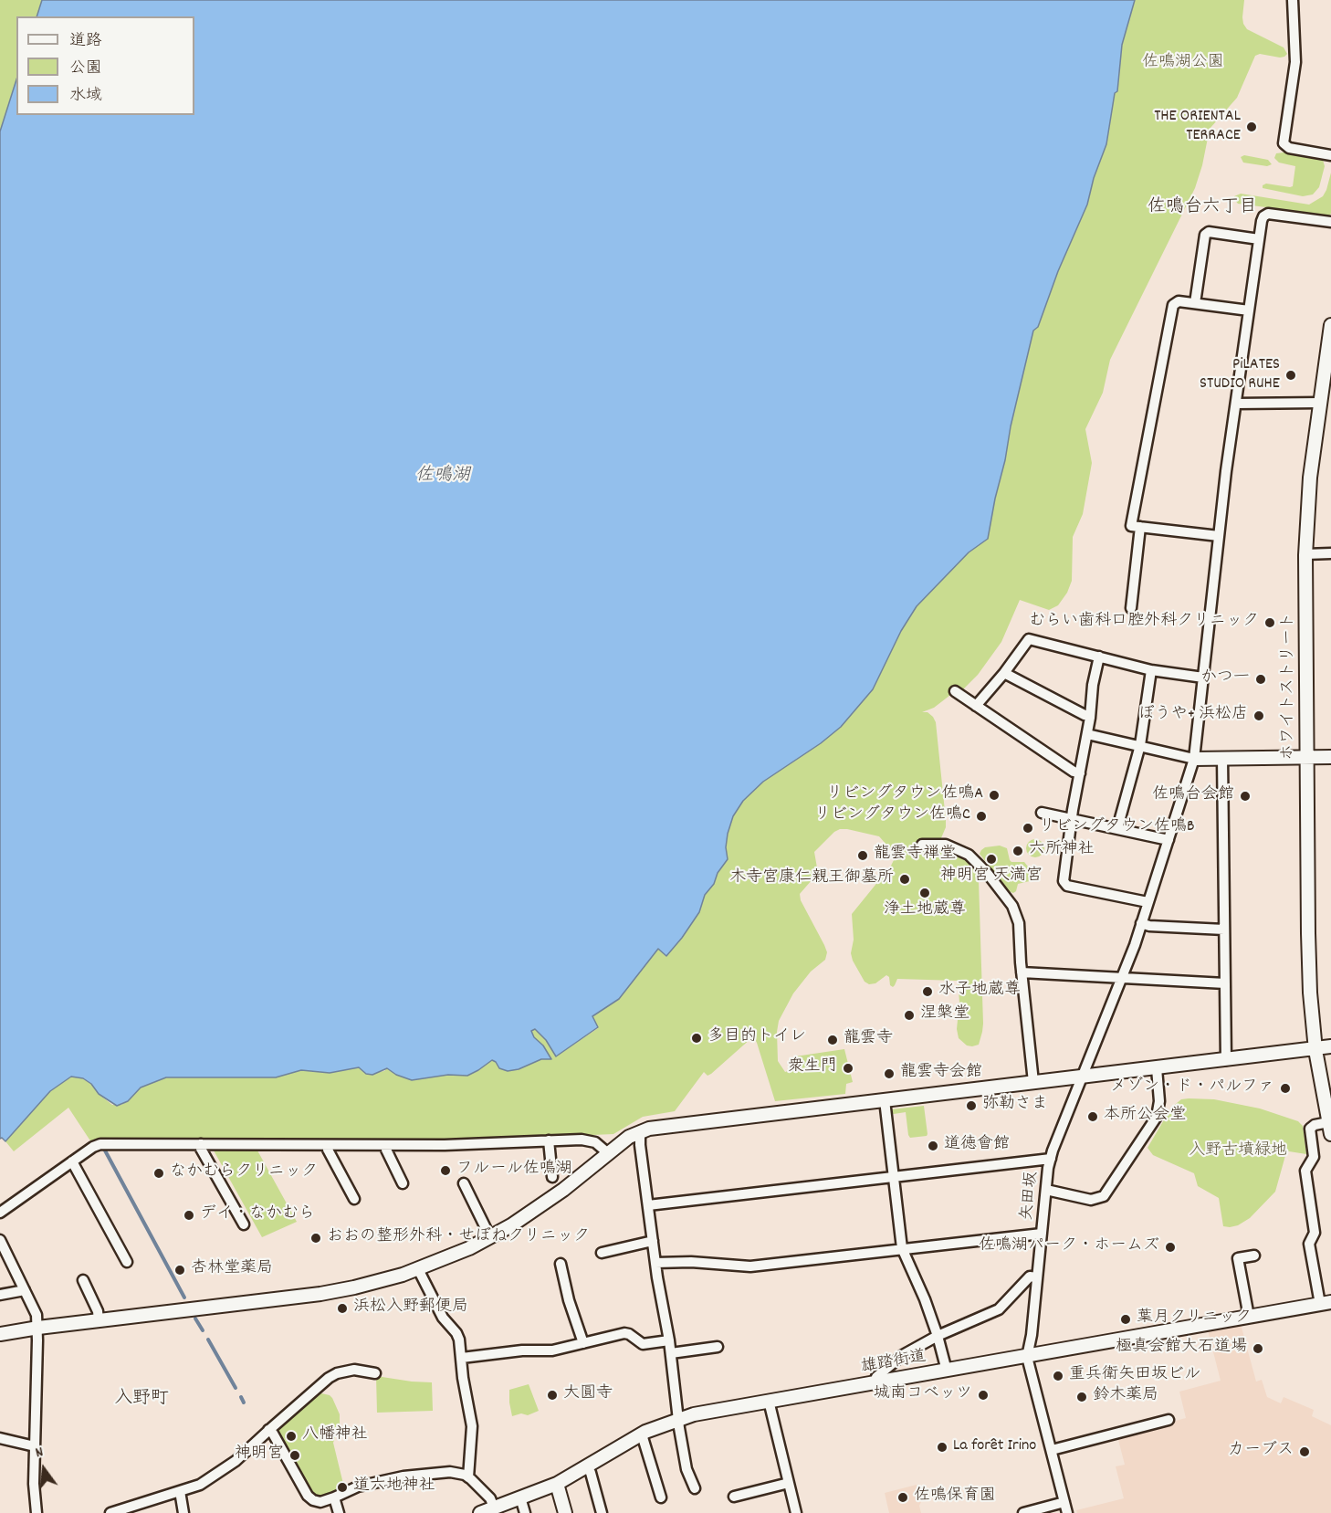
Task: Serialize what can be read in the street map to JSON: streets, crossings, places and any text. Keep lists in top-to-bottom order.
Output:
{
  "streets": {
    "street": ["ホワイトストリート", "矢田坂", "雄踏街道"]
  },
  "crossings": [
    ["矢田坂", "雄踏街道"]
  ],
  "districts": ["佐鳴台六丁目", "入野町"],
  "water": ["佐鳴湖"],
  "parks": ["佐鳴湖公園", "入野古墳緑地"],
  "places": [
    "THE ORIENTAL TERRACE",
    "PiLATES STUDIO RUHE",
    "むらい歯科口腔外科クリニック",
    "かつ一",
    "ぼうや+ 浜松店",
    "リビングタウン佐鳴A",
    "佐鳴台会館",
    "リビングタウン佐鳴C",
    "リビングタウン佐鳴B",
    "六所神社",
    "龍雲寺禅堂",
    "神明宮 天満宮",
    "木寺宮康仁親王御墓所",
    "浄土地蔵尊",
    "水子地蔵尊",
    "涅槃堂",
    "多目的トイレ",
    "龍雲寺",
    "衆生門",
    "龍雲寺会館",
    "メゾン・ド・パルファ",
    "弥勒さま",
    "本所公会堂",
    "道徳會館",
    "フルール佐鳴湖",
    "なかむらクリニック",
    "デイ・なかむら",
    "おおの整形外科・せぼねクリニック",
    "佐鳴湖パーク・ホームズ",
    "杏林堂薬局",
    "浜松入野郵便局",
    "葉月クリニック",
    "極真会館大石道場",
    "重兵衛矢田坂ビル",
    "大圓寺",
    "城南コベッツ",
    "鈴木薬局",
    "八幡神社",
    "La forêt Irino",
    "カーブス",
    "神明宮",
    "道六地神社",
    "佐鳴保育園"
  ],
  "legend": ["道路", "公園", "水域"],
  "north": "top"
}
